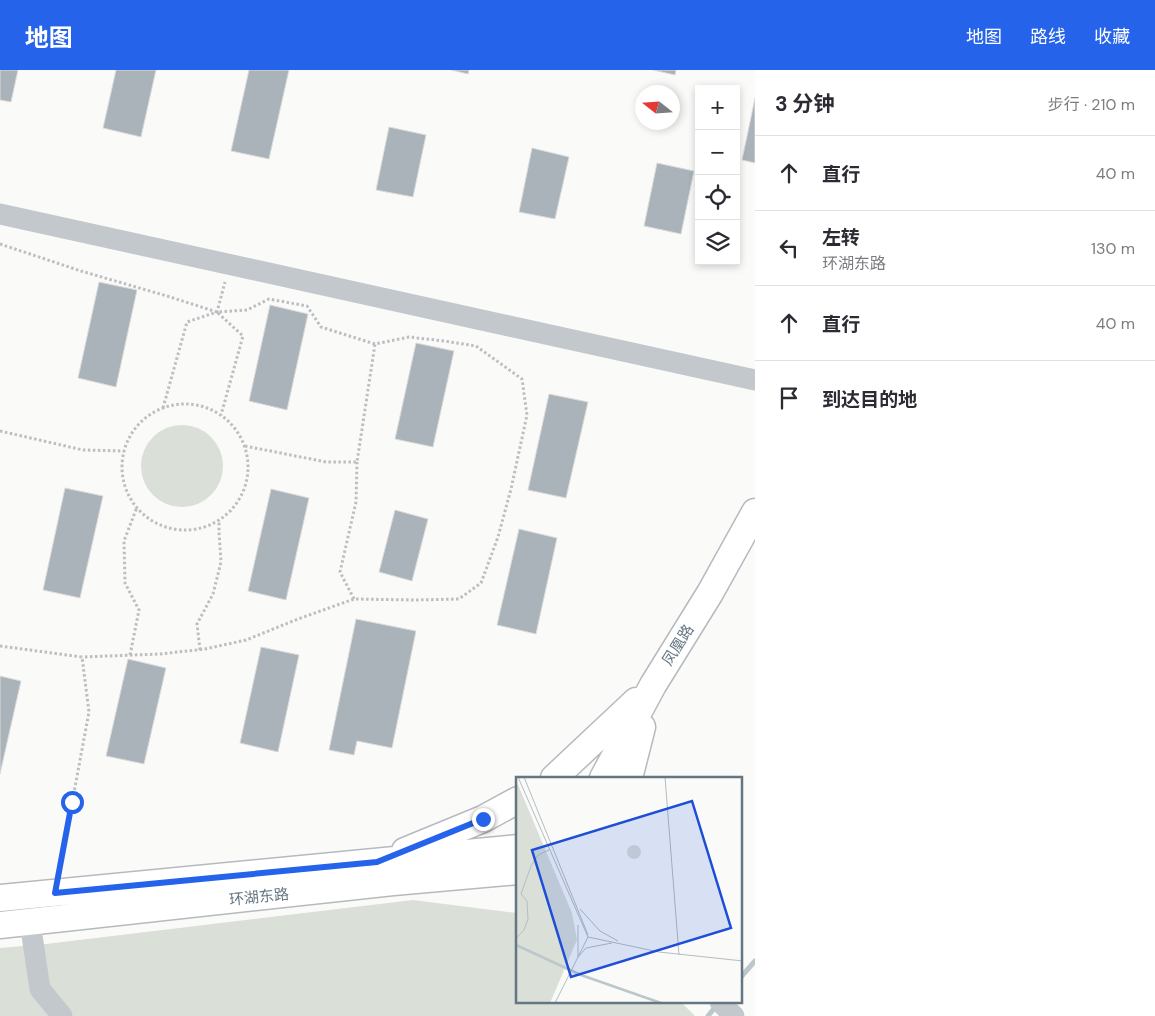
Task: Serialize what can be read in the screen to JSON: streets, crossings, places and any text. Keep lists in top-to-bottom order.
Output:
{
  "streets": {
    "main road": ["凤凰路", "环湖东路"]
  },
  "north": "left",
  "page": {
    "header": "地图",
    "nav": ["地图", "路线", "收藏"],
    "heading": ["3 分钟", "步行 · 210 m"],
    "map_buttons": ["+", "−"],
    "list": [
      ["直行", "40 m"],
      ["左转", "环湖东路", "130 m"],
      ["直行", "40 m"],
      "到达目的地"
    ]
  }
}
